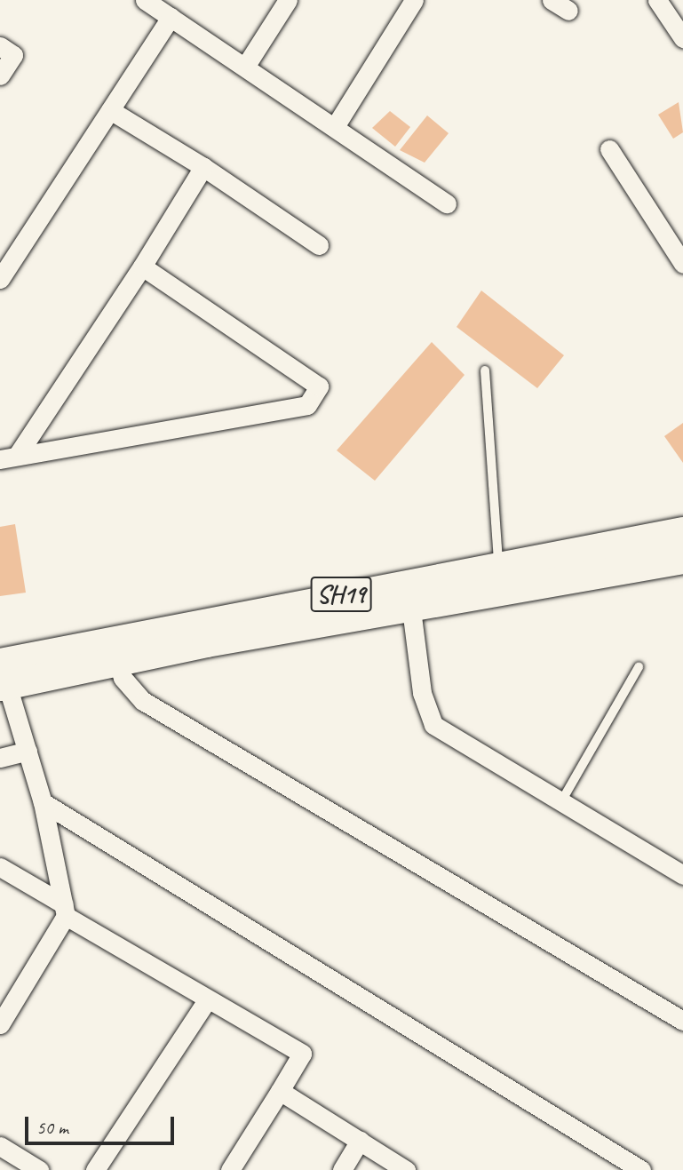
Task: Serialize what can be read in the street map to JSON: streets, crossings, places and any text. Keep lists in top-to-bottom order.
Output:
{
  "streets": {
    "main road": ["SH19"]
  },
  "scale_bar": "50 m"
}
